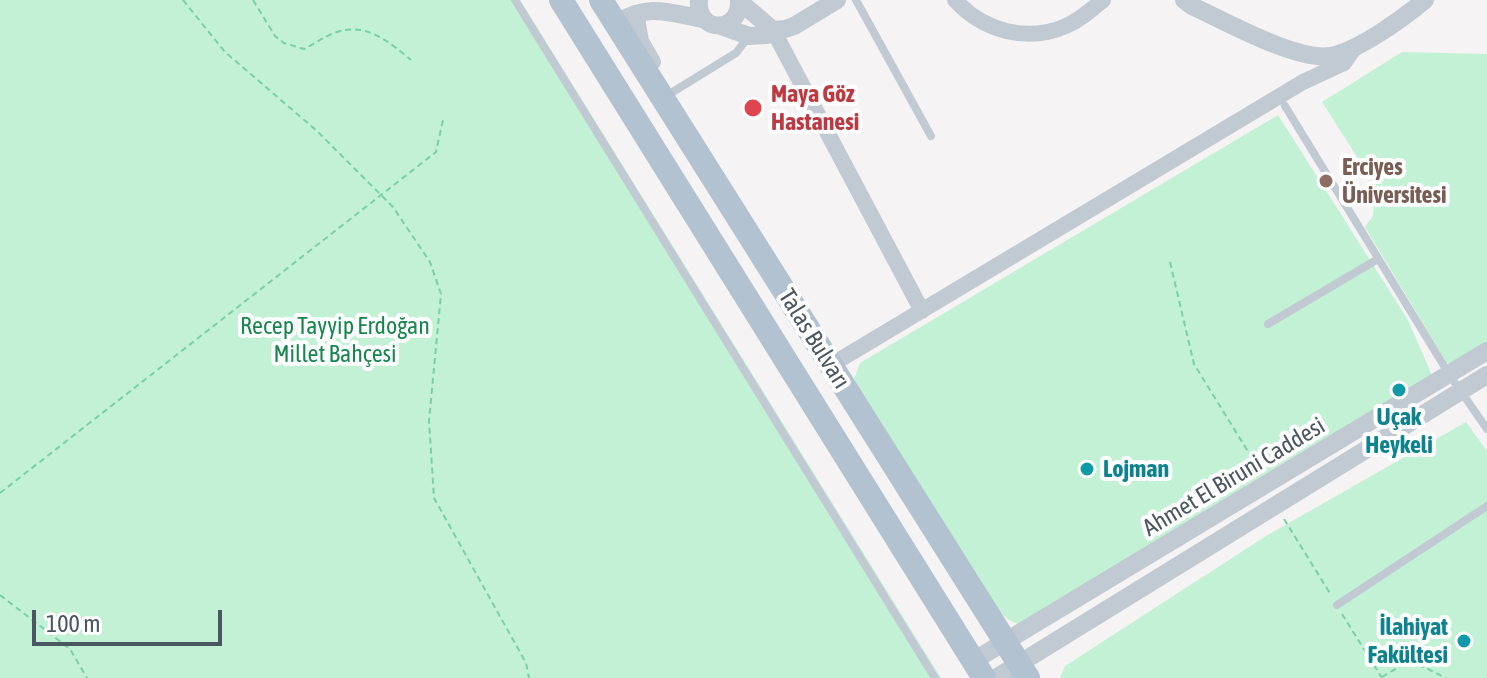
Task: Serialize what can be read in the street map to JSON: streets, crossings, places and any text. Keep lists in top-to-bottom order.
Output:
{
  "streets": {
    "main road": ["Talas Bulvarı"],
    "street": ["Ahmet El Biruni Caddesi"]
  },
  "crossings": [
    ["Talas Bulvarı", "Ahmet El Biruni Caddesi"]
  ],
  "parks": ["Recep Tayyip Erdoğan Millet Bahçesi"],
  "places": [
    "Maya Göz Hastanesi",
    "Erciyes Üniversitesi",
    "Uçak Heykeli",
    "Lojman",
    "İlahiyat Fakültesi"
  ],
  "scale_bar": "100 m"
}
